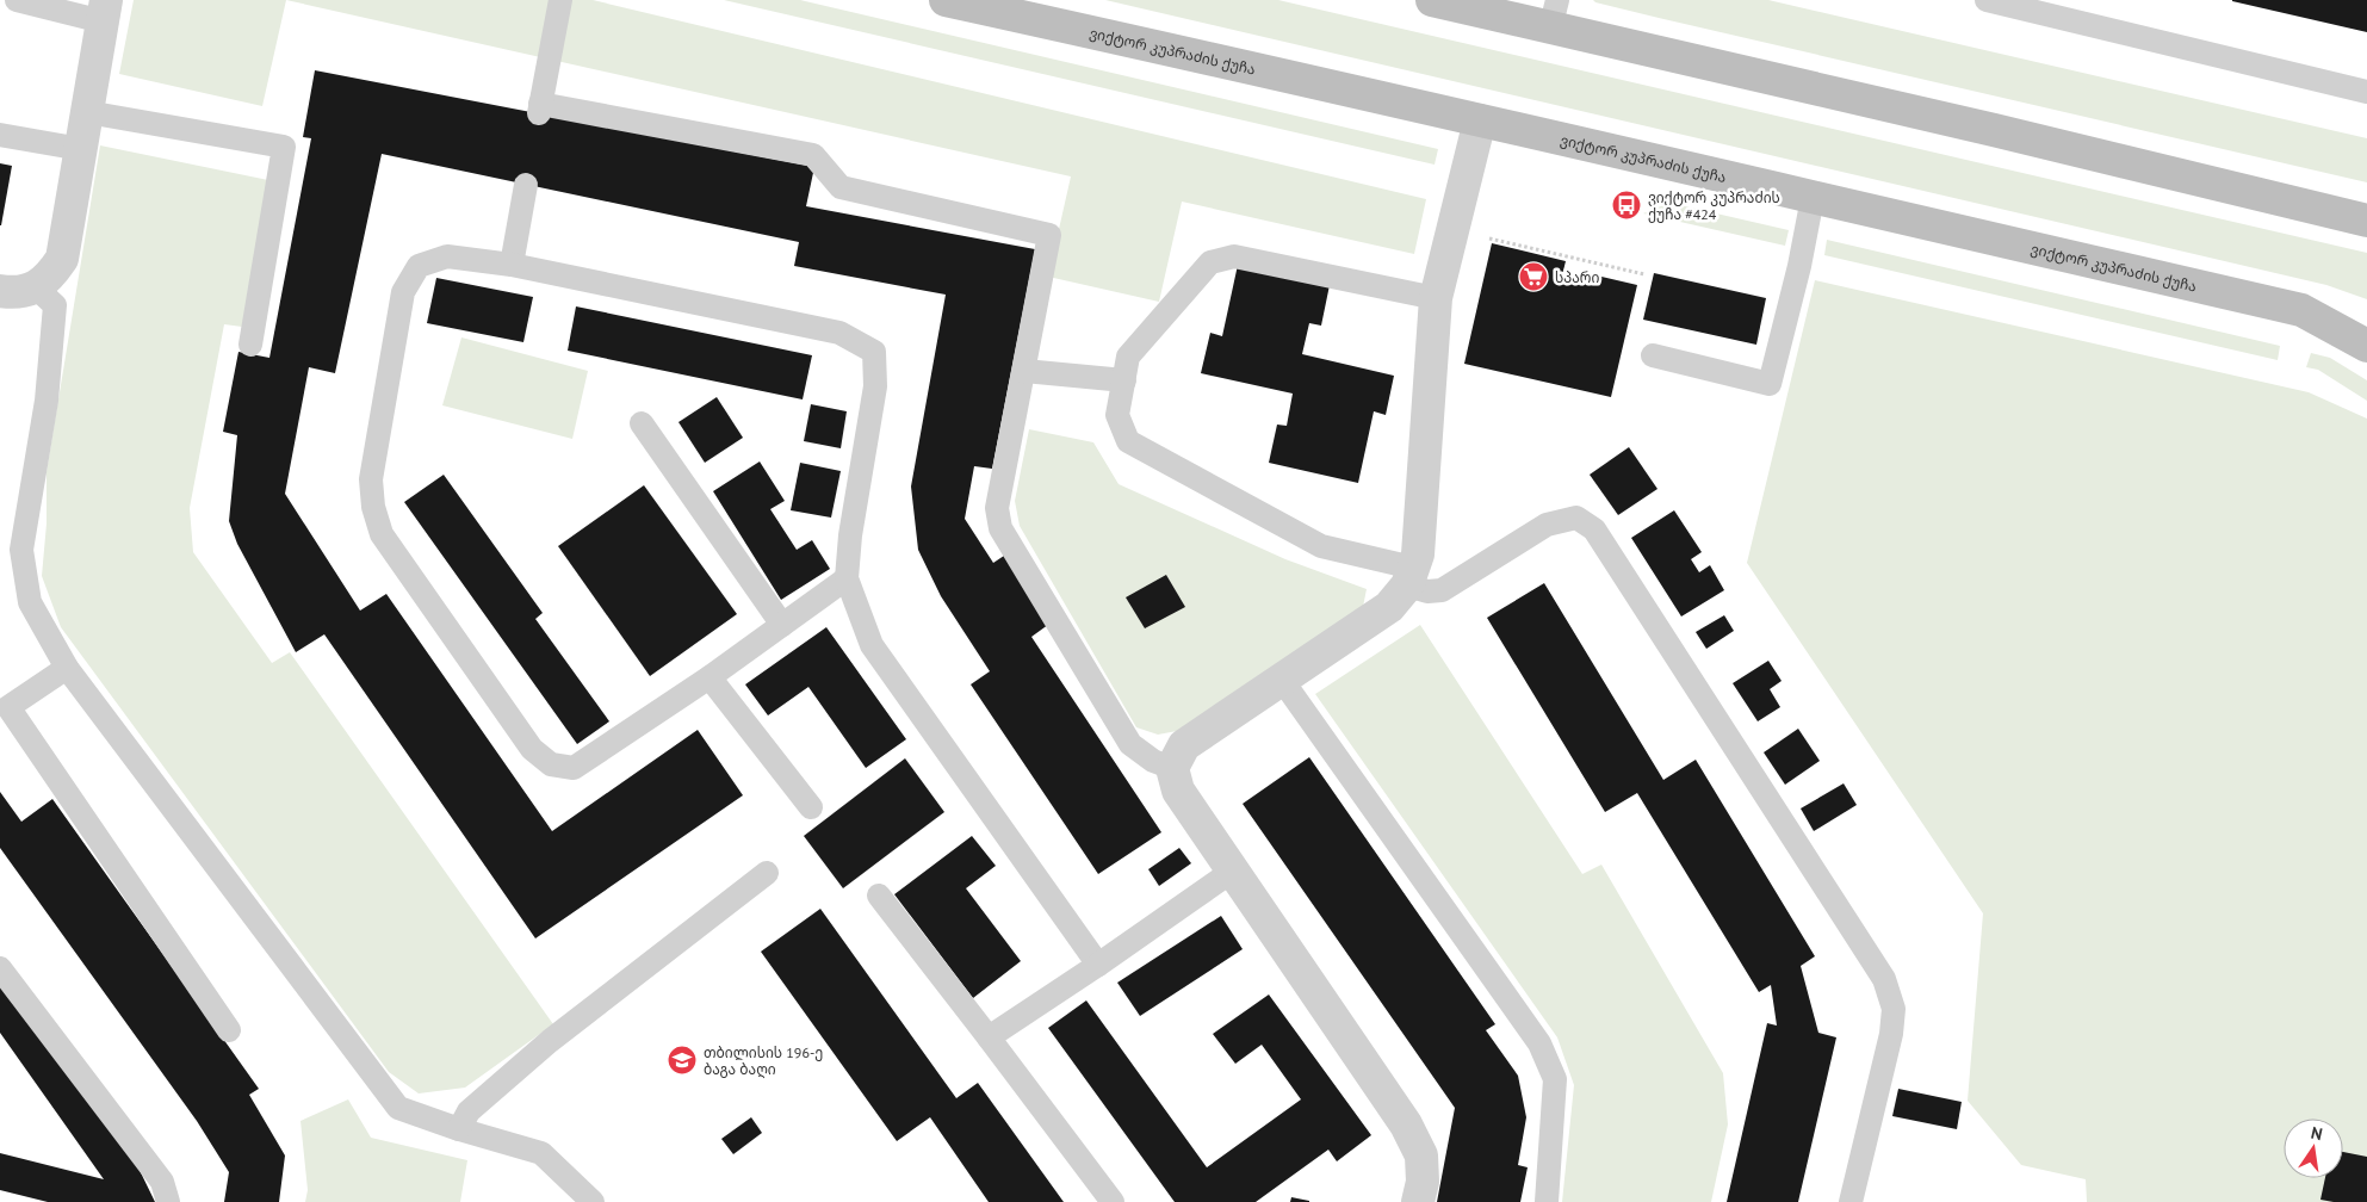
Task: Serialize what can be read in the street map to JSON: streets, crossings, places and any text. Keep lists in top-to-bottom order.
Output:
{
  "streets": {
    "main road": ["ვიქტორ კუპრაძის ქუჩა"]
  },
  "places": {
    "bus stop": ["ვიქტორ კუპრაძის ქუჩა #424"],
    "supermarket": ["სპარი"],
    "school or university": ["თბილისის 196-ე ბაგა ბაღი"]
  },
  "north": "top"
}
